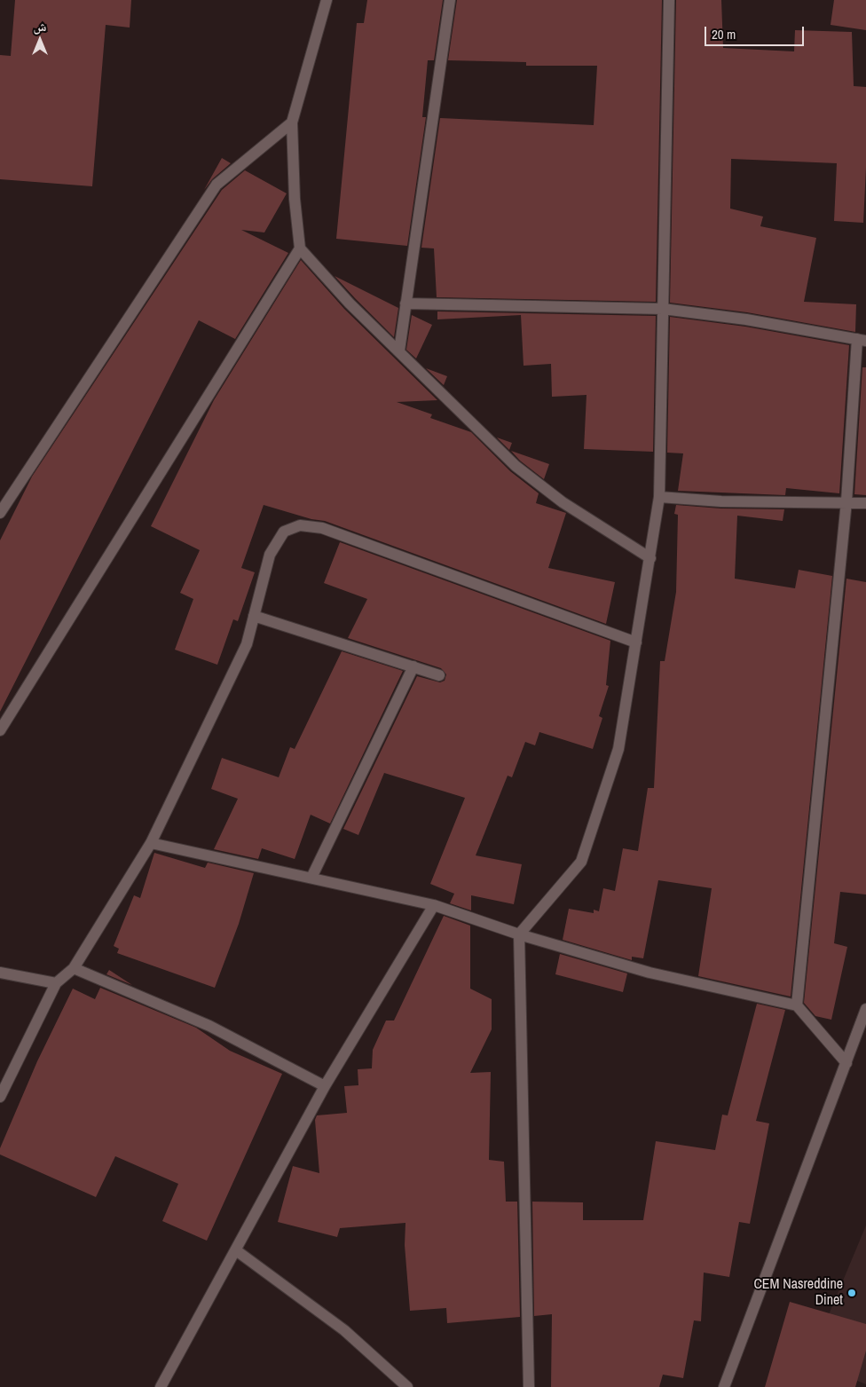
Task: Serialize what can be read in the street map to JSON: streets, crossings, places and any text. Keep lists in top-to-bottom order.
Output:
{
  "places": ["CEM Nasreddine Dinet"],
  "scale_bar": "20 m",
  "north": "top"
}
